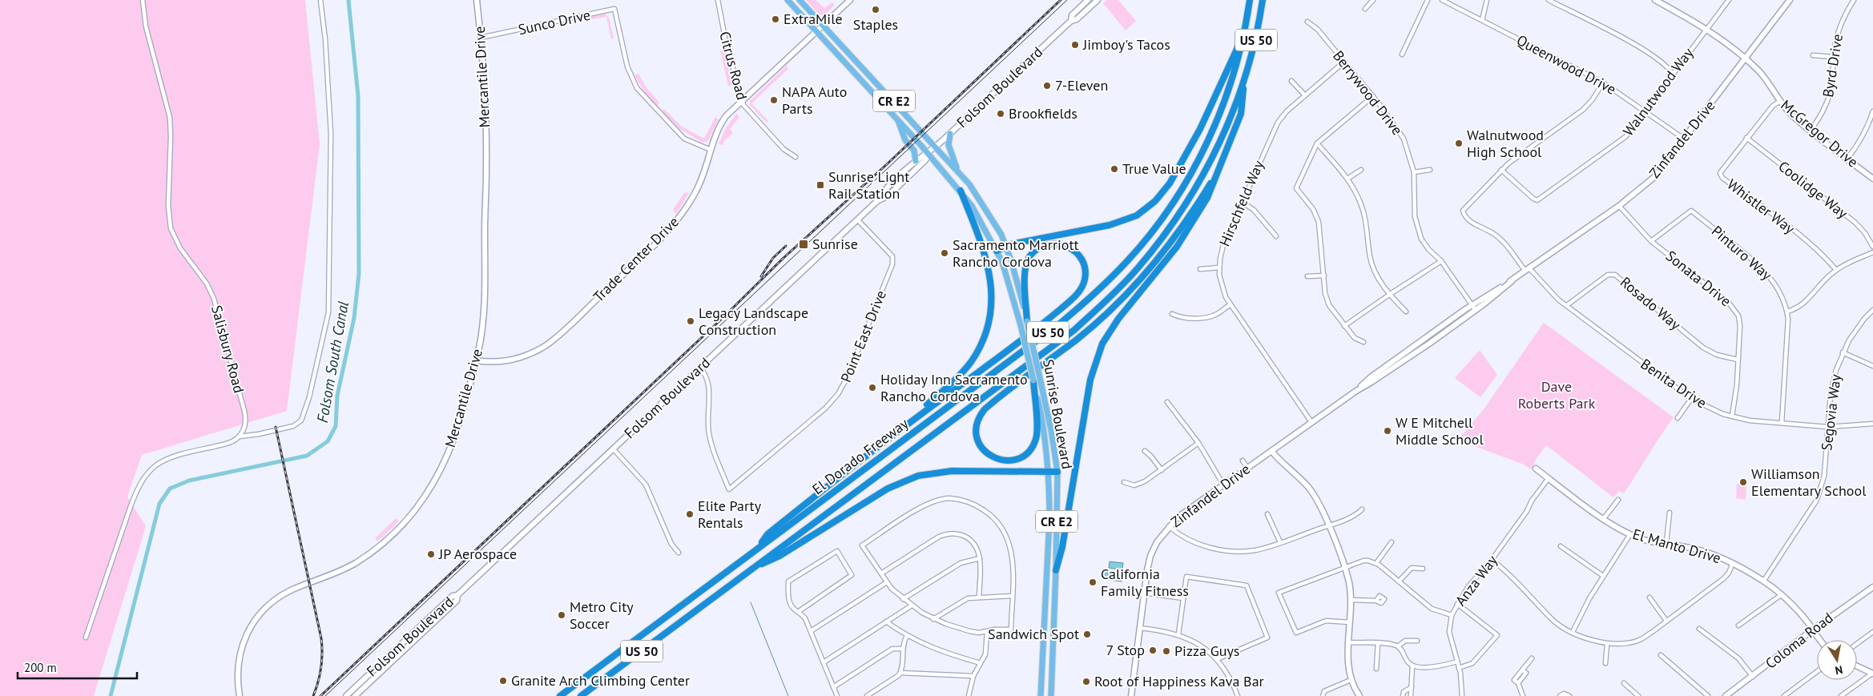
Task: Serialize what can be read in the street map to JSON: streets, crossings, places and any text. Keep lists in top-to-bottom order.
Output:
{
  "streets": {
    "highway": ["US 50", "El Dorado Freeway"],
    "main road": ["CR E2", "Sunrise Boulevard"],
    "street": [
      "Sunco Drive",
      "Queenwood Drive",
      "Citrus Road",
      "Byrd Drive",
      "Mercantile Drive",
      "Folsom Boulevard",
      "Walnutwood Way",
      "Berrywood Drive",
      "McGregor Drive",
      "Zinfandel Drive",
      "Coolidge Way",
      "Hirschfeld Way",
      "Whistler Way",
      "Pinturo Way",
      "Trade Center Drive",
      "Sonata Drive",
      "Rosado Way",
      "Point East Drive",
      "Salisbury Road",
      "Benita Drive",
      "Segovia Way",
      "El Manto Drive",
      "Anza Way",
      "Coloma Road"
    ]
  },
  "crossings": [
    ["Sunco Drive", "Mercantile Drive"],
    ["Sunco Drive", "Trade Center Drive"],
    ["US 50", "El Dorado Freeway"],
    ["Queenwood Drive", "Walnutwood Way"],
    ["Queenwood Drive", "Zinfandel Drive"],
    ["Citrus Road", "Trade Center Drive"],
    ["Byrd Drive", "McGregor Drive"],
    ["Mercantile Drive", "Trade Center Drive"],
    ["Folsom Boulevard", "Point East Drive"],
    ["Folsom Boulevard", "Sunrise Boulevard"],
    ["Walnutwood Way", "McGregor Drive"],
    ["Walnutwood Way", "Benita Drive"],
    ["Berrywood Drive", "Zinfandel Drive"],
    ["Berrywood Drive", "Hirschfeld Way"],
    ["McGregor Drive", "Zinfandel Drive"],
    ["McGregor Drive", "Whistler Way"],
    ["Zinfandel Drive", "Hirschfeld Way"],
    ["Zinfandel Drive", "Sonata Drive"],
    ["Zinfandel Drive", "Benita Drive"],
    ["Coolidge Way", "Whistler Way"],
    ["Pinturo Way", "Sonata Drive"],
    ["Pinturo Way", "Benita Drive"],
    ["Trade Center Drive", "Sunrise Boulevard"],
    ["Sonata Drive", "Rosado Way"],
    ["Sonata Drive", "Benita Drive"],
    ["Rosado Way", "Benita Drive"],
    ["Benita Drive", "Segovia Way"],
    ["Segovia Way", "El Manto Drive"],
    ["El Manto Drive", "Anza Way"],
    ["El Manto Drive", "Coloma Road"]
  ],
  "water": ["Folsom South Canal"],
  "parks": ["Dave Roberts Park"],
  "places": {
    "other": [
      "Staples",
      "ExtraMile",
      "Jimboy's Tacos",
      "7-Eleven",
      "NAPA Auto Parts",
      "Brookfields",
      "Walnutwood High School",
      "True Value",
      "Sacramento Marriott Rancho Cordova",
      "Legacy Landscape Construction",
      "Holiday Inn Sacramento Rancho Cordova",
      "W E Mitchell Middle School",
      "Williamson Elementary School",
      "Elite Party Rentals",
      "JP Aerospace",
      "California Family Fitness",
      "Metro City Soccer",
      "Sandwich Spot",
      "7 Stop",
      "Pizza Guys",
      "Granite Arch Climbing Center",
      "Root of Happiness Kava Bar"
    ],
    "transit": ["Sunrise Light Rail Station", "Sunrise"]
  },
  "scale_bar": "200 m",
  "north": "bottom"
}
